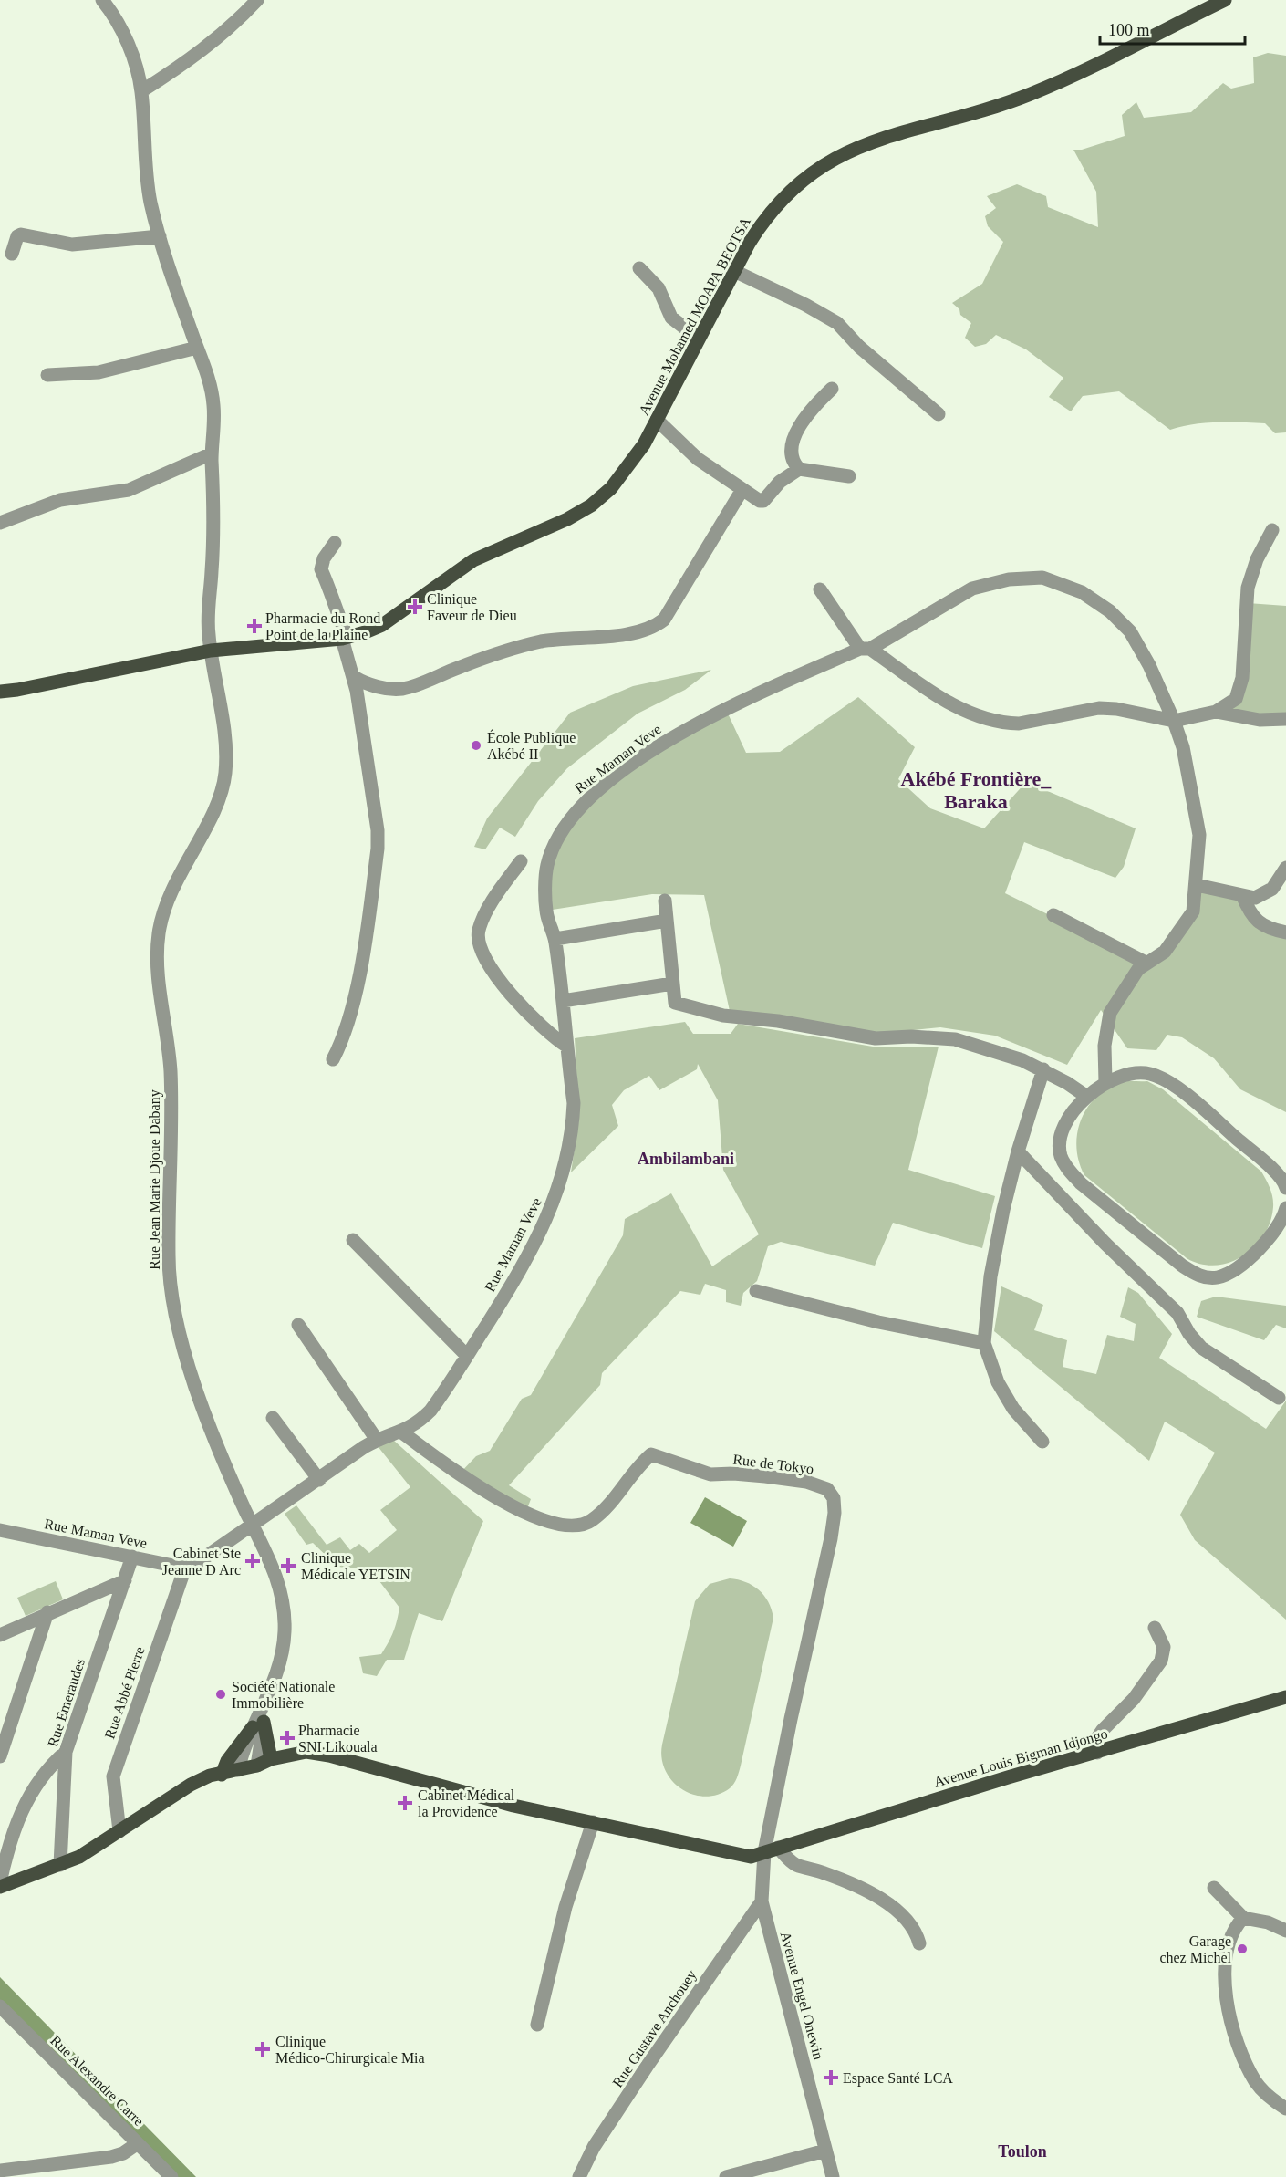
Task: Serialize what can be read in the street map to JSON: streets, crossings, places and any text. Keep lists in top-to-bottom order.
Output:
{
  "streets": {
    "main road": ["Avenue Mohamed MOAPA BEOTSA", "Avenue Louis Bigman Idjongo"],
    "street": [
      "Rue Maman Veve",
      "Rue Jean Marie Djoue Dabany",
      "Rue de Tokyo",
      "Rue Abbé Pierre",
      "Rue Emeraudes",
      "Avenue Engel Onewin",
      "Rue Gustave Anchouey",
      "Rue Alexandre Carre"
    ]
  },
  "crossings": [
    ["Avenue Mohamed MOAPA BEOTSA", "Rue Jean Marie Djoue Dabany"],
    ["Rue Maman Veve", "Rue Jean Marie Djoue Dabany"],
    ["Rue Maman Veve", "Rue de Tokyo"],
    ["Rue Maman Veve", "Rue Abbé Pierre"],
    ["Rue Maman Veve", "Rue Emeraudes"],
    ["Rue de Tokyo", "Avenue Louis Bigman Idjongo"],
    ["Rue de Tokyo", "Avenue Engel Onewin"],
    ["Rue Abbé Pierre", "Avenue Louis Bigman Idjongo"],
    ["Rue Emeraudes", "Avenue Louis Bigman Idjongo"],
    ["Avenue Louis Bigman Idjongo", "Avenue Engel Onewin"],
    ["Avenue Engel Onewin", "Rue Gustave Anchouey"]
  ],
  "districts": ["Akébé Frontière_ Baraka", "Ambilambani", "Toulon"],
  "places": {
    "health": [
      "Clinique Faveur de Dieu",
      "Pharmacie du Rond Point de la Plaine",
      "Cabinet Ste Jeanne D Arc",
      "Clinique Médicale YETSIN",
      "Pharmacie SNI Likouala",
      "Cabinet Médical la Providence",
      "Clinique Médico-Chirurgicale Mia",
      "Espace Santé LCA"
    ],
    "other": ["École Publique Akébé II", "Société Nationale Immobilière", "Garage chez Michel"]
  },
  "scale_bar": "100 m"
}
